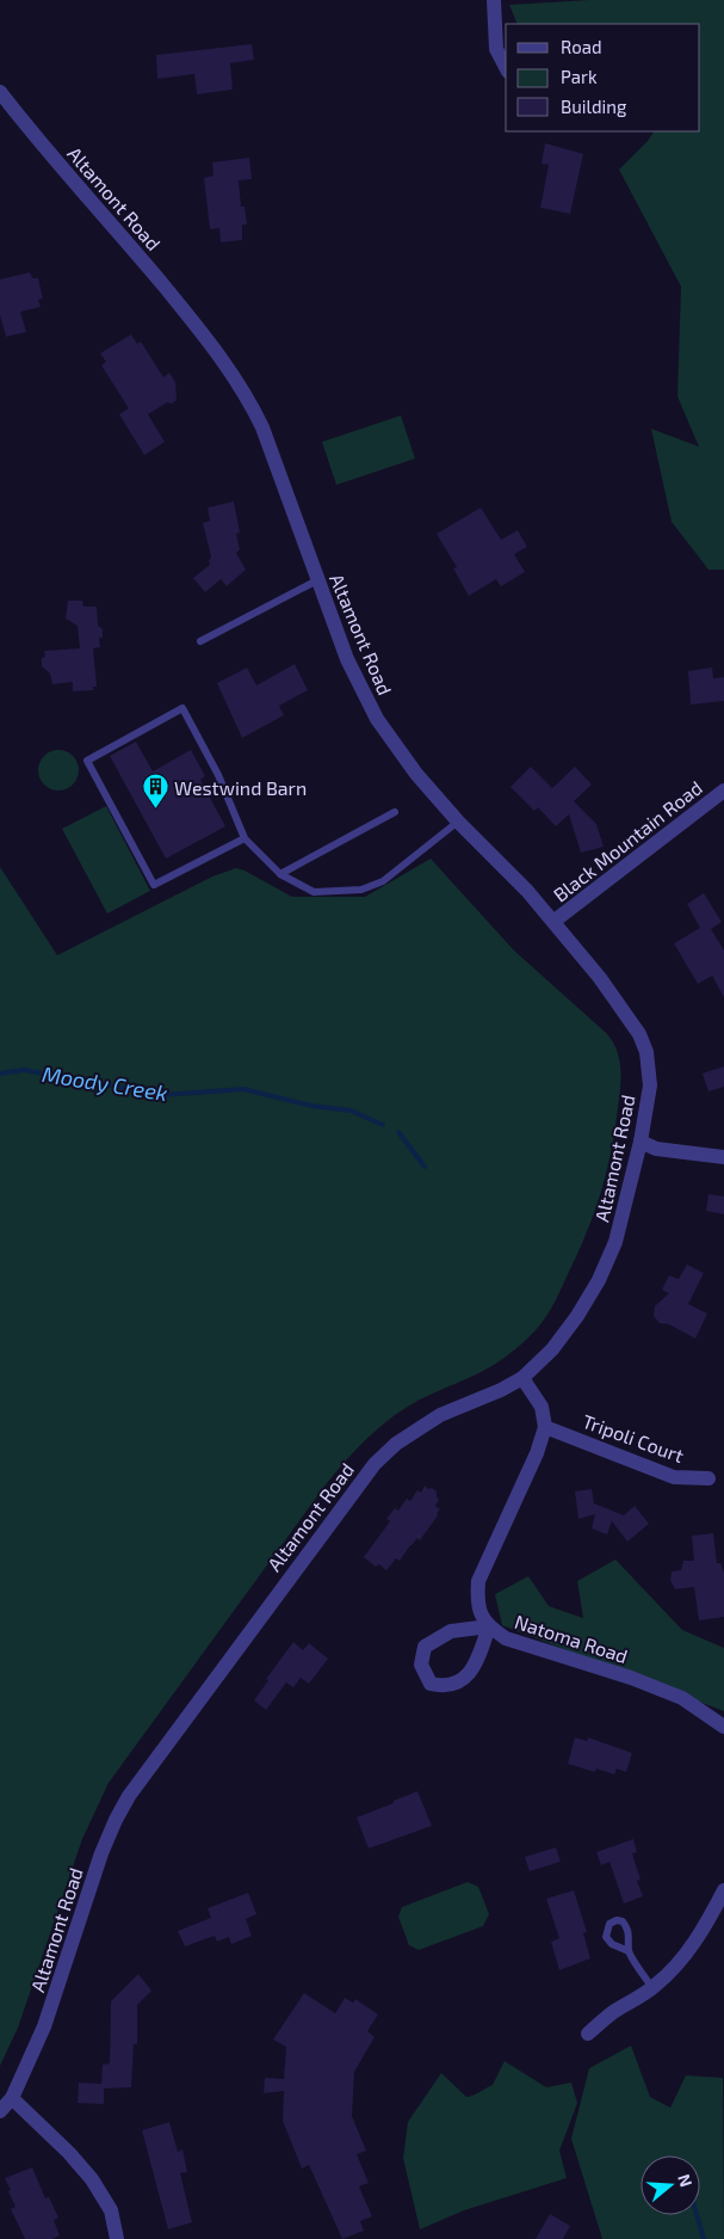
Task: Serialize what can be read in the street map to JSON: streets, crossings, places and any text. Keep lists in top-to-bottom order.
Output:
{
  "streets": {
    "street": [
      "Altamont Road",
      "Black Mountain Road",
      "Tripoli Court",
      "Natoma Road"
    ]
  },
  "crossings": [
    ["Altamont Road", "Black Mountain Road"],
    ["Tripoli Court", "Natoma Road"]
  ],
  "water": ["Moody Creek"],
  "places": {
    "building": ["Westwind Barn"]
  },
  "legend": ["Road", "Park", "Building"],
  "north": "right"
}
